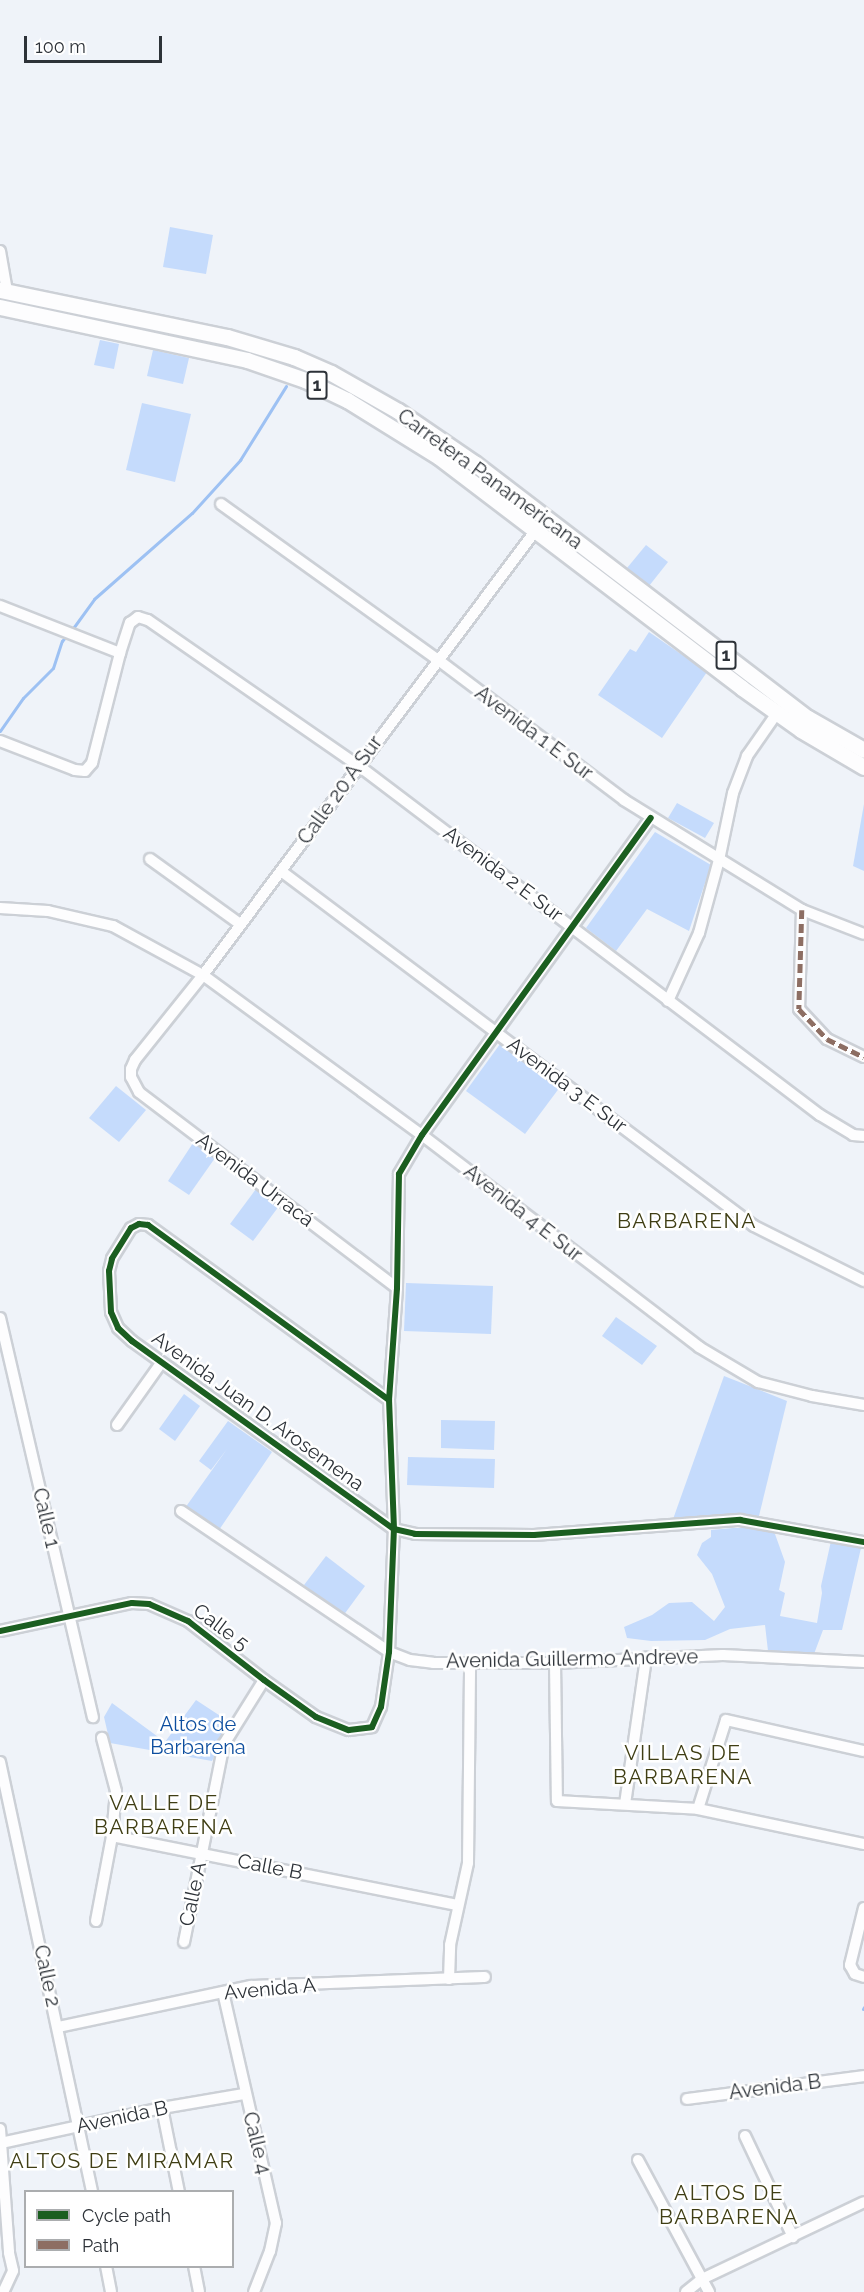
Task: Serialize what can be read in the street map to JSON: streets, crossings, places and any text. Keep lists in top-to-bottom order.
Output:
{
  "streets": {
    "highway": ["1", "Carretera Panamericana"],
    "street": [
      "Avenida 1 E Sur",
      "Calle 20 A Sur",
      "Avenida 2 E Sur",
      "Avenida 3 E Sur",
      "Avenida Urracá",
      "Avenida 4 E Sur",
      "Avenida Juan D. Arosemena",
      "Calle 1",
      "Calle 5",
      "Avenida Guillermo Andreve",
      "Calle B",
      "Calle A",
      "Calle 2",
      "Avenida A",
      "Avenida B",
      "Calle 4"
    ]
  },
  "crossings": [
    ["Carretera Panamericana", "Calle 20 A Sur"],
    ["Avenida 1 E Sur", "Calle 20 A Sur"],
    ["Calle 20 A Sur", "Avenida 2 E Sur"],
    ["Calle 20 A Sur", "Avenida 3 E Sur"],
    ["Calle 20 A Sur", "Avenida Urracá"],
    ["Calle 20 A Sur", "Avenida 4 E Sur"],
    ["Calle 1", "Calle 5"],
    ["Calle 5", "Avenida Guillermo Andreve"],
    ["Calle 5", "Calle A"],
    ["Calle B", "Calle A"],
    ["Calle 2", "Avenida A"],
    ["Calle 2", "Avenida B"],
    ["Avenida A", "Calle 4"],
    ["Avenida B", "Calle 4"]
  ],
  "districts": [
    "BARBARENA",
    "VILLAS DE BARBARENA",
    "VALLE DE BARBARENA",
    "ALTOS DE MIRAMAR",
    "ALTOS DE BARBARENA"
  ],
  "parks": ["Altos de Barbarena"],
  "legend": ["Cycle path", "Path"],
  "scale_bar": "100 m"
}
